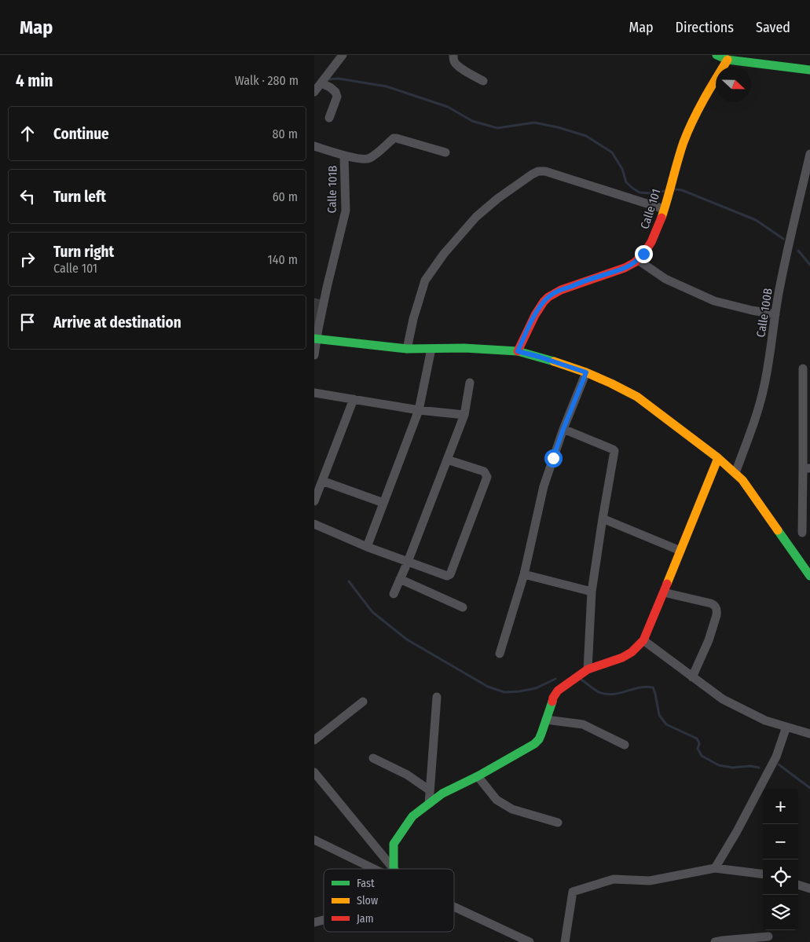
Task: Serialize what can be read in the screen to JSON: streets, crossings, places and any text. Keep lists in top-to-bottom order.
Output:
{
  "streets": {
    "street": ["Calle 101B", "Calle 101", "Calle 100B"]
  },
  "legend": ["Fast", "Slow", "Jam"],
  "north": "right",
  "page": {
    "header": "Map",
    "nav": ["Map", "Directions", "Saved"],
    "heading": ["4 min", "Walk · 280 m"],
    "list": [
      ["Continue", "80 m"],
      ["Turn left", "60 m"],
      ["Turn right", "Calle 101", "140 m"],
      "Arrive at destination"
    ],
    "map_buttons": ["+", "−"]
  }
}
